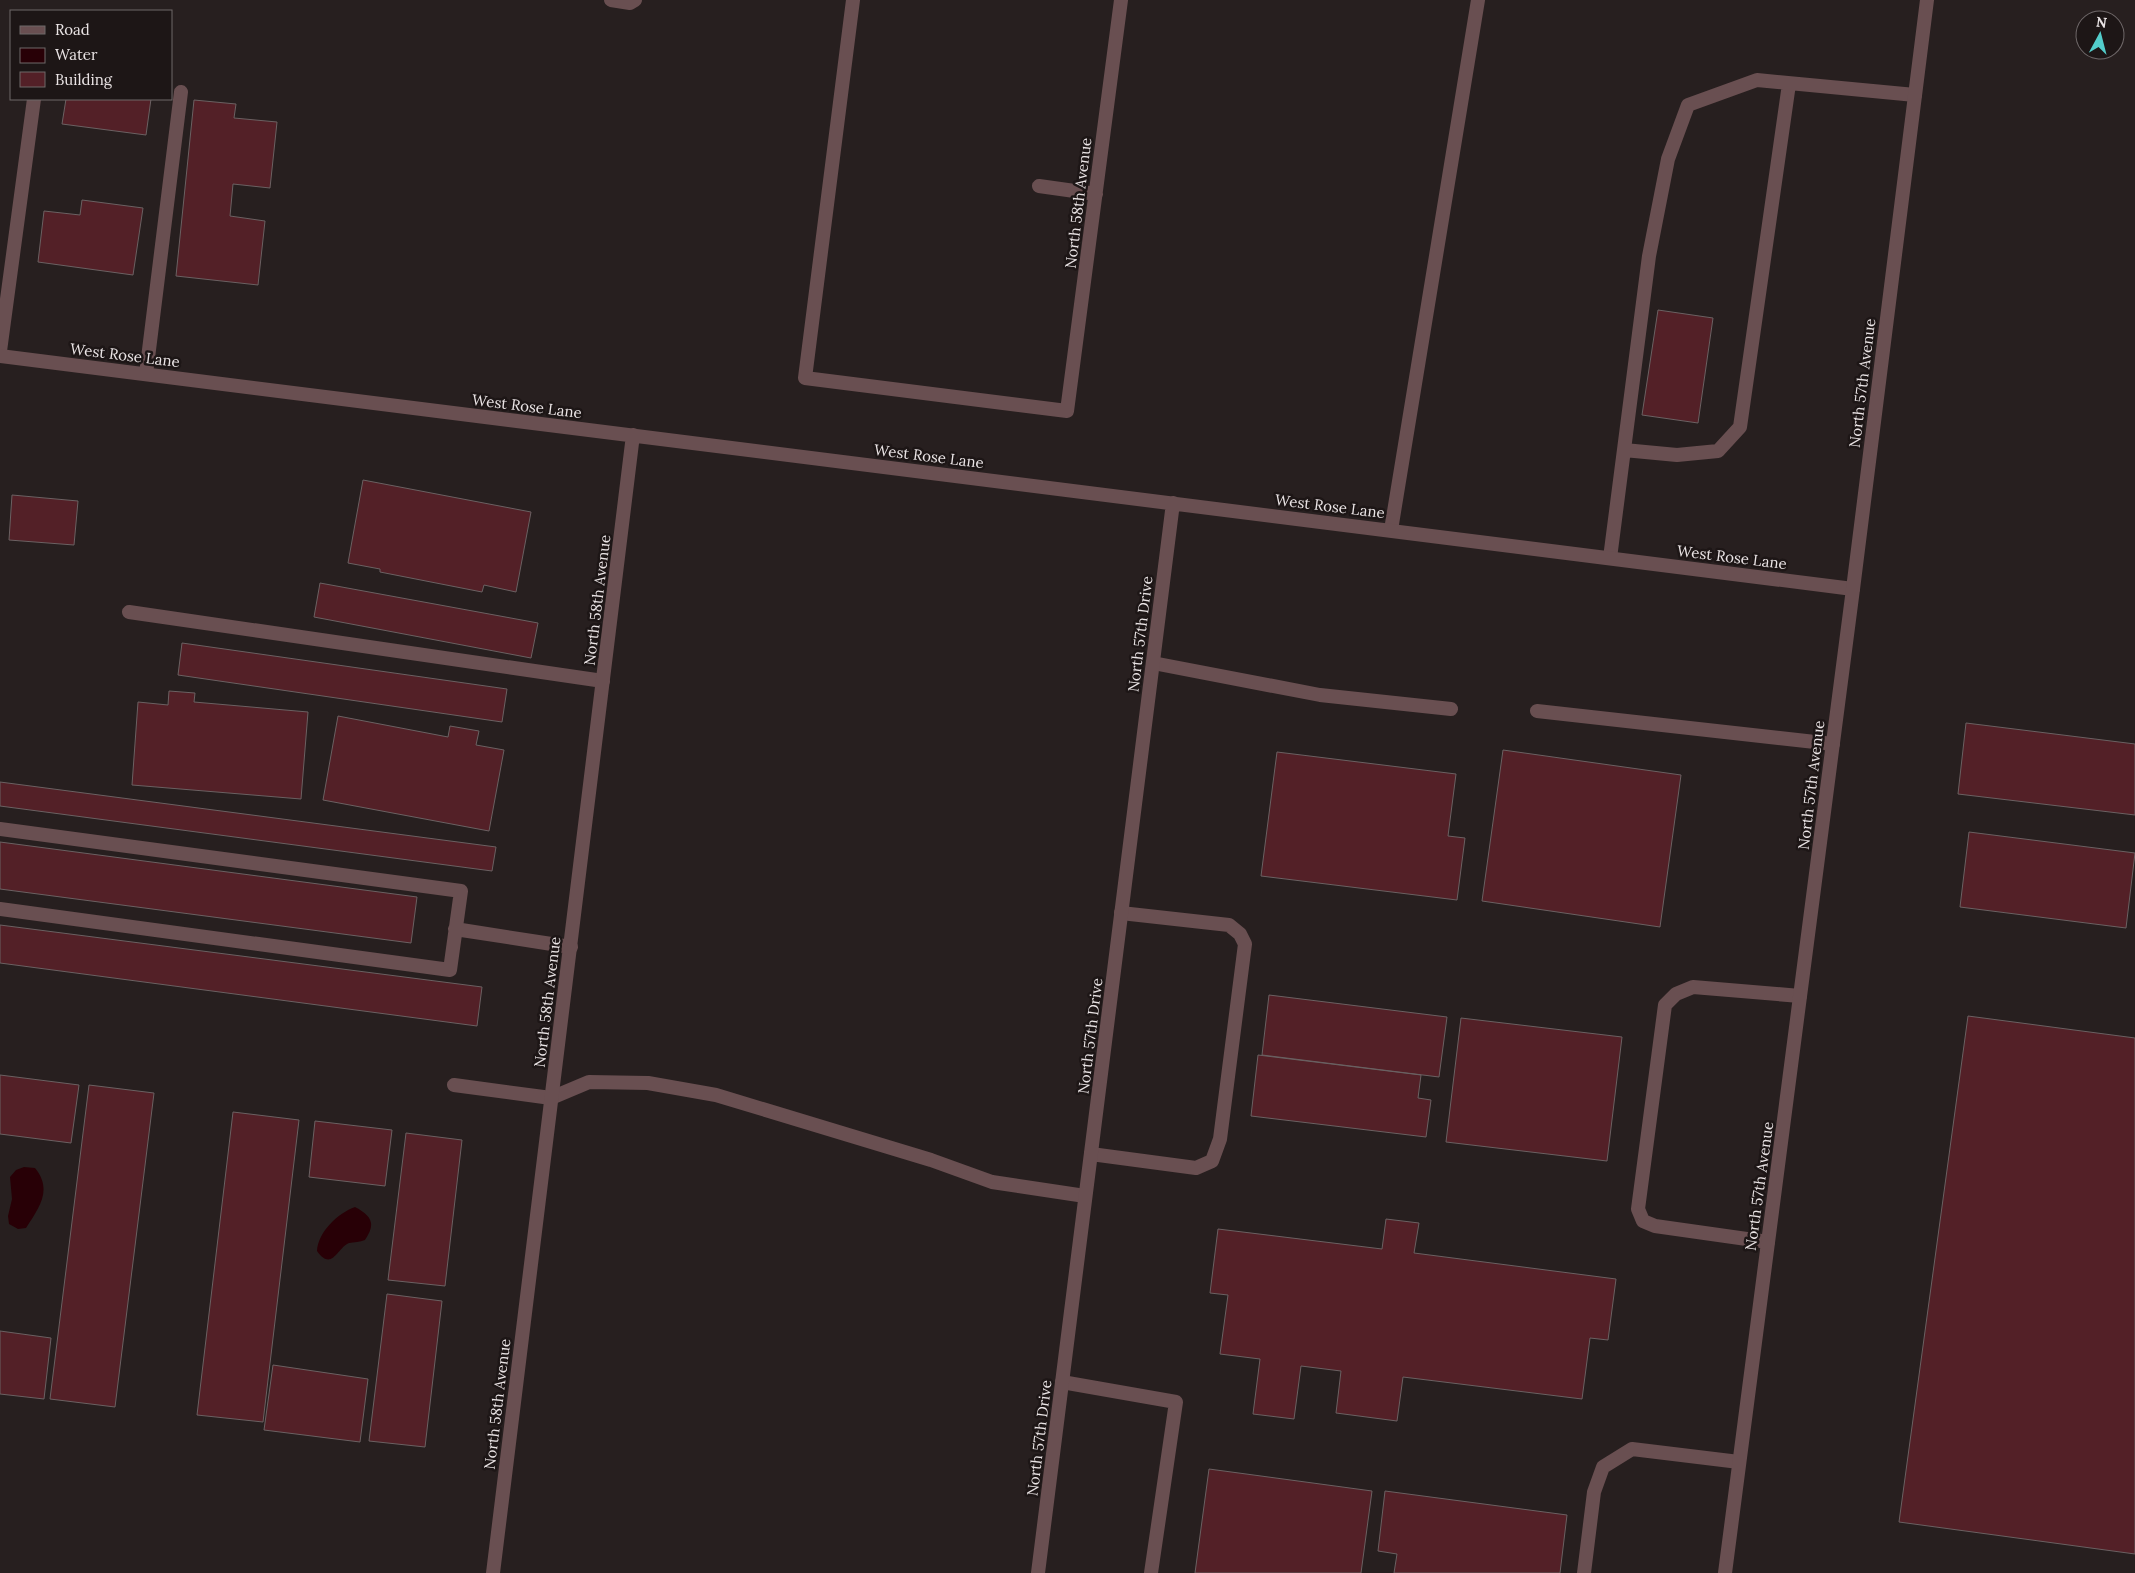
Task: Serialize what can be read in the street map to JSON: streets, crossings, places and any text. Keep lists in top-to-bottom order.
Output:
{
  "streets": {
    "street": [
      "North 58th Avenue",
      "West Rose Lane",
      "North 57th Avenue",
      "North 57th Drive"
    ]
  },
  "crossings": [
    ["North 58th Avenue", "West Rose Lane"],
    ["West Rose Lane", "North 57th Avenue"],
    ["West Rose Lane", "North 57th Drive"]
  ],
  "legend": ["Road", "Water", "Building"],
  "north": "top"
}
